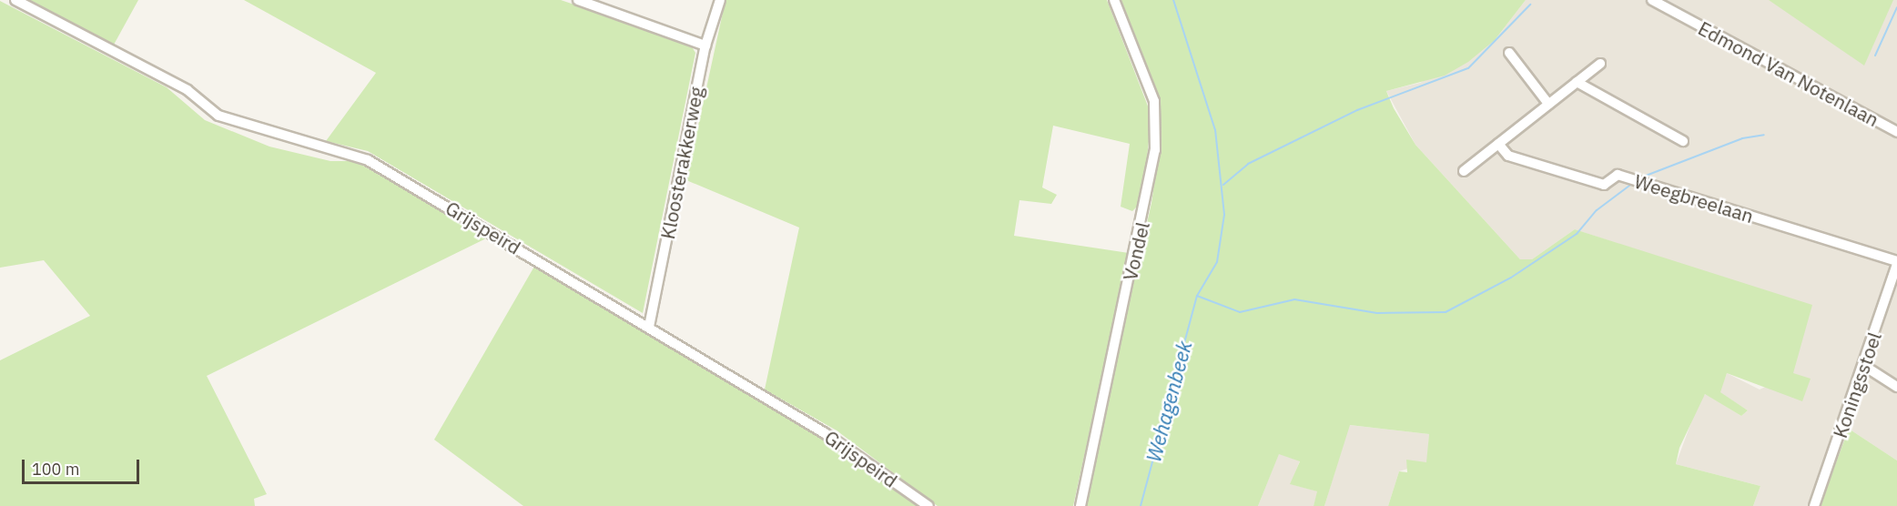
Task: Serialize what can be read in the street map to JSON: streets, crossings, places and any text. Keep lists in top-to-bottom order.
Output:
{
  "streets": {
    "street": [
      "Edmond Van Notenlaan",
      "Kloosterakkerweg",
      "Weegbreelaan",
      "Grijspeird",
      "Vondel",
      "Koningsstoel"
    ]
  },
  "crossings": [
    ["Kloosterakkerweg", "Grijspeird"],
    ["Weegbreelaan", "Koningsstoel"]
  ],
  "water": ["Wehagenbeek"],
  "scale_bar": "100 m"
}
